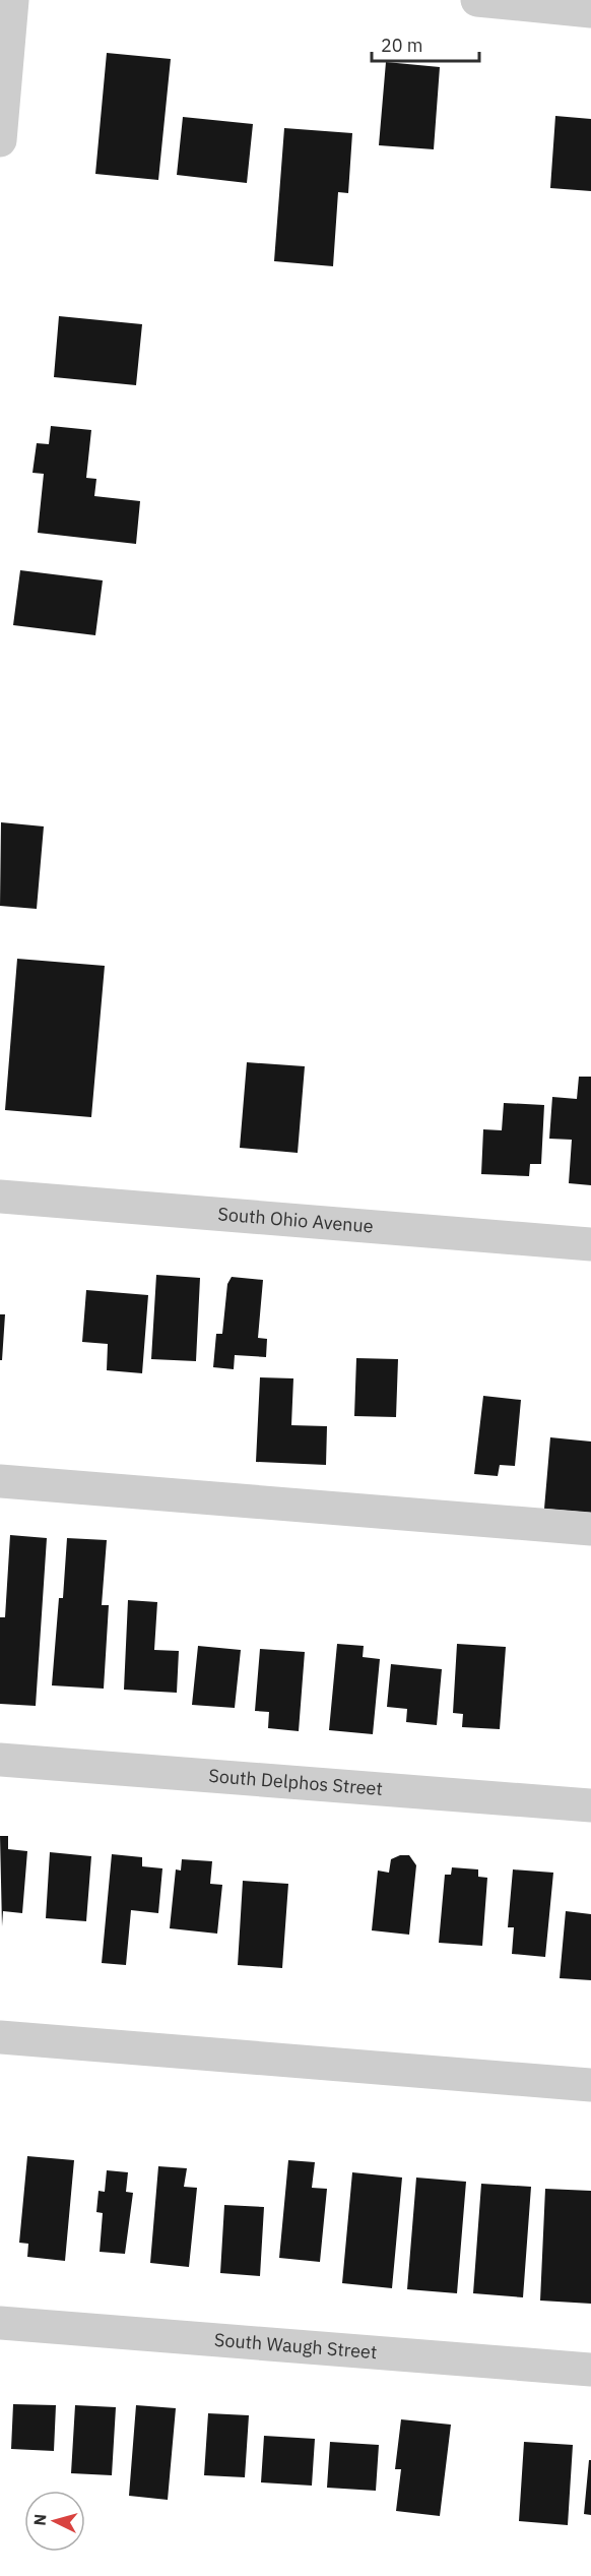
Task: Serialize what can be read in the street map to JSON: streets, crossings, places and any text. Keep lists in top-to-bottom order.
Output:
{
  "streets": {
    "street": ["South Ohio Avenue", "South Delphos Street", "South Waugh Street"]
  },
  "scale_bar": "20 m",
  "north": "left"
}
